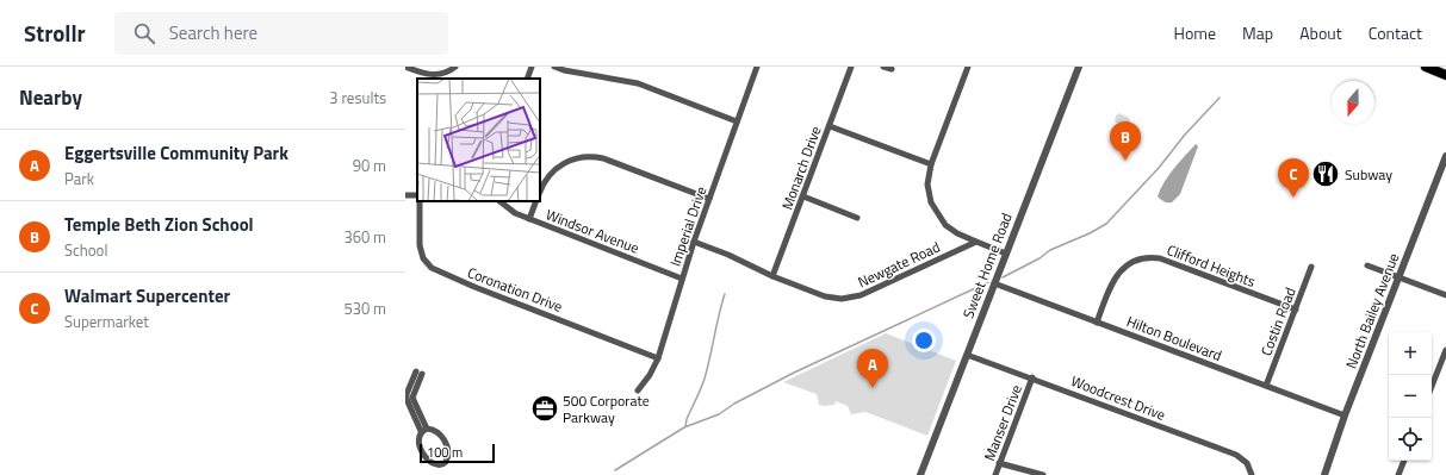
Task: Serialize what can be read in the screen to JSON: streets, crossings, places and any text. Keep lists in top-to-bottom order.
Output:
{
  "streets": {
    "street": [
      "Monarch Drive",
      "Imperial Drive",
      "Windsor Avenue",
      "Newgate Road",
      "Sweet Home Road",
      "Clifford Heights",
      "Coronation Drive",
      "North Bailey Avenue",
      "Costin Road",
      "Hilton Boulevard",
      "Woodcrest Drive",
      "Manser Drive"
    ]
  },
  "crossings": [
    ["Monarch Drive", "Newgate Road"],
    ["Imperial Drive", "Windsor Avenue"],
    ["Imperial Drive", "Newgate Road"],
    ["Imperial Drive", "Coronation Drive"],
    ["Sweet Home Road", "Hilton Boulevard"],
    ["Sweet Home Road", "Woodcrest Drive"],
    ["Clifford Heights", "Costin Road"],
    ["Clifford Heights", "Hilton Boulevard"],
    ["North Bailey Avenue", "Hilton Boulevard"],
    ["Costin Road", "Hilton Boulevard"],
    ["Woodcrest Drive", "Manser Drive"]
  ],
  "places": {
    "restaurant": ["Subway"],
    "office": ["500 Corporate Parkway"]
  },
  "scale_bar": "100 m",
  "north": "bottom",
  "page": {
    "header": "Strollr",
    "search": "Search here",
    "nav": [
      "Home",
      "Map",
      "About",
      "Contact"
    ],
    "heading": ["Nearby", "3 results"],
    "pins": ["B", "C", "A"],
    "list": [
      {
        "mark": "A",
        "name": "Eggertsville Community Park",
        "note": "Park",
        "value": "90 m"
      },
      {
        "mark": "B",
        "name": "Temple Beth Zion School",
        "note": "School",
        "value": "360 m"
      },
      {
        "mark": "C",
        "name": "Walmart Supercenter",
        "note": "Supermarket",
        "value": "530 m"
      }
    ],
    "map_buttons": ["+", "−"],
    "scale": "100 m"
  }
}
